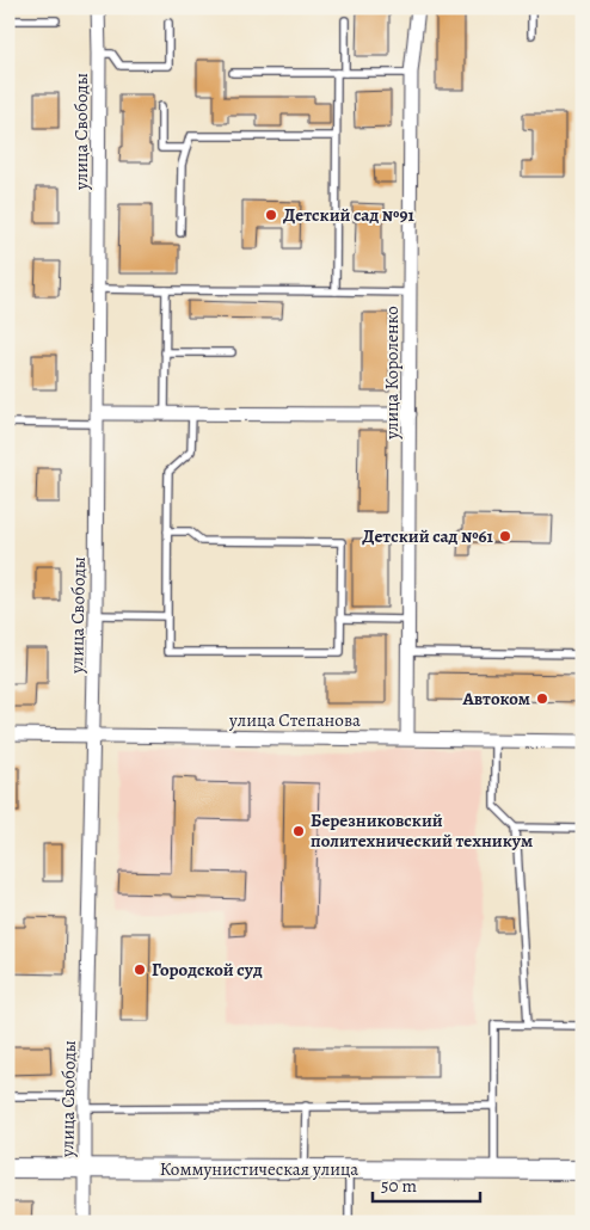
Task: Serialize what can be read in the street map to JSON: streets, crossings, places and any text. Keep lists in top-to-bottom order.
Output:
{
  "streets": {
    "main road": ["Коммунистическая улица"],
    "street": ["улица Свободы", "улица Короленко", "улица Степанова"]
  },
  "crossings": [
    ["улица Свободы", "улица Степанова"],
    ["улица Свободы", "Коммунистическая улица"],
    ["улица Короленко", "улица Степанова"]
  ],
  "places": [
    "Детский сад №91",
    "Детский сад №61",
    "Автоком",
    "Березниковский политехнический техникум",
    "Городской суд"
  ],
  "scale_bar": "50 m"
}
